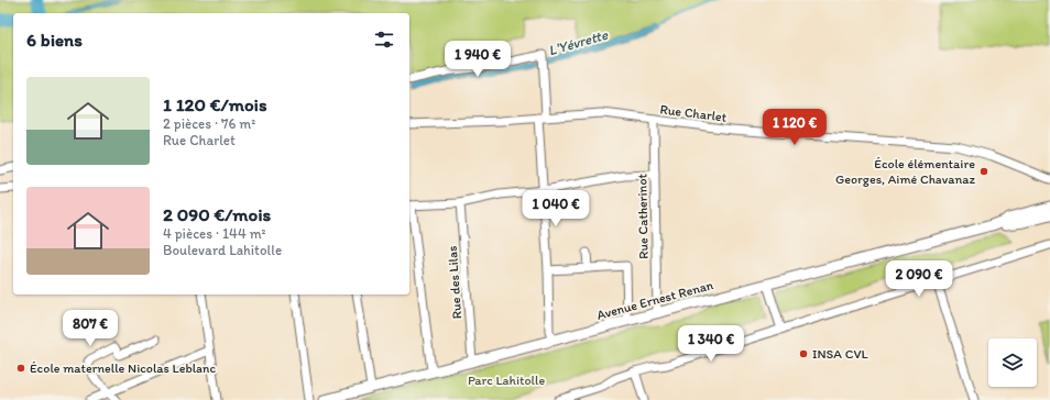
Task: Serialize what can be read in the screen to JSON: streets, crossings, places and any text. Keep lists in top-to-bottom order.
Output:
{
  "streets": {
    "main road": ["Avenue Ernest Renan"],
    "street": ["Rue Charlet", "Rue Catherinot", "Rue des Lilas"]
  },
  "crossings": [
    ["Rue Charlet", "Rue Catherinot"],
    ["Rue Catherinot", "Avenue Ernest Renan"],
    ["Rue des Lilas", "Avenue Ernest Renan"]
  ],
  "water": ["L'Yévrette"],
  "parks": ["Parc Lahitolle"],
  "places": ["École élémentaire Georges, Aimé Chavanaz", "INSA CVL", "École maternelle Nicolas Leblanc"],
  "page": {
    "heading": "6 biens",
    "price": [
      "1 940 €",
      "1 120 €",
      "1 040 €",
      "2 090 €",
      "807 €",
      "1 340 €"
    ],
    "list": [
      {
        "name": "1 120 €/mois",
        "note": "2 pièces · 76 m² · Rue Charlet"
      },
      {
        "name": "2 090 €/mois",
        "note": "4 pièces · 144 m² · Boulevard Lahitolle"
      }
    ]
  }
}
